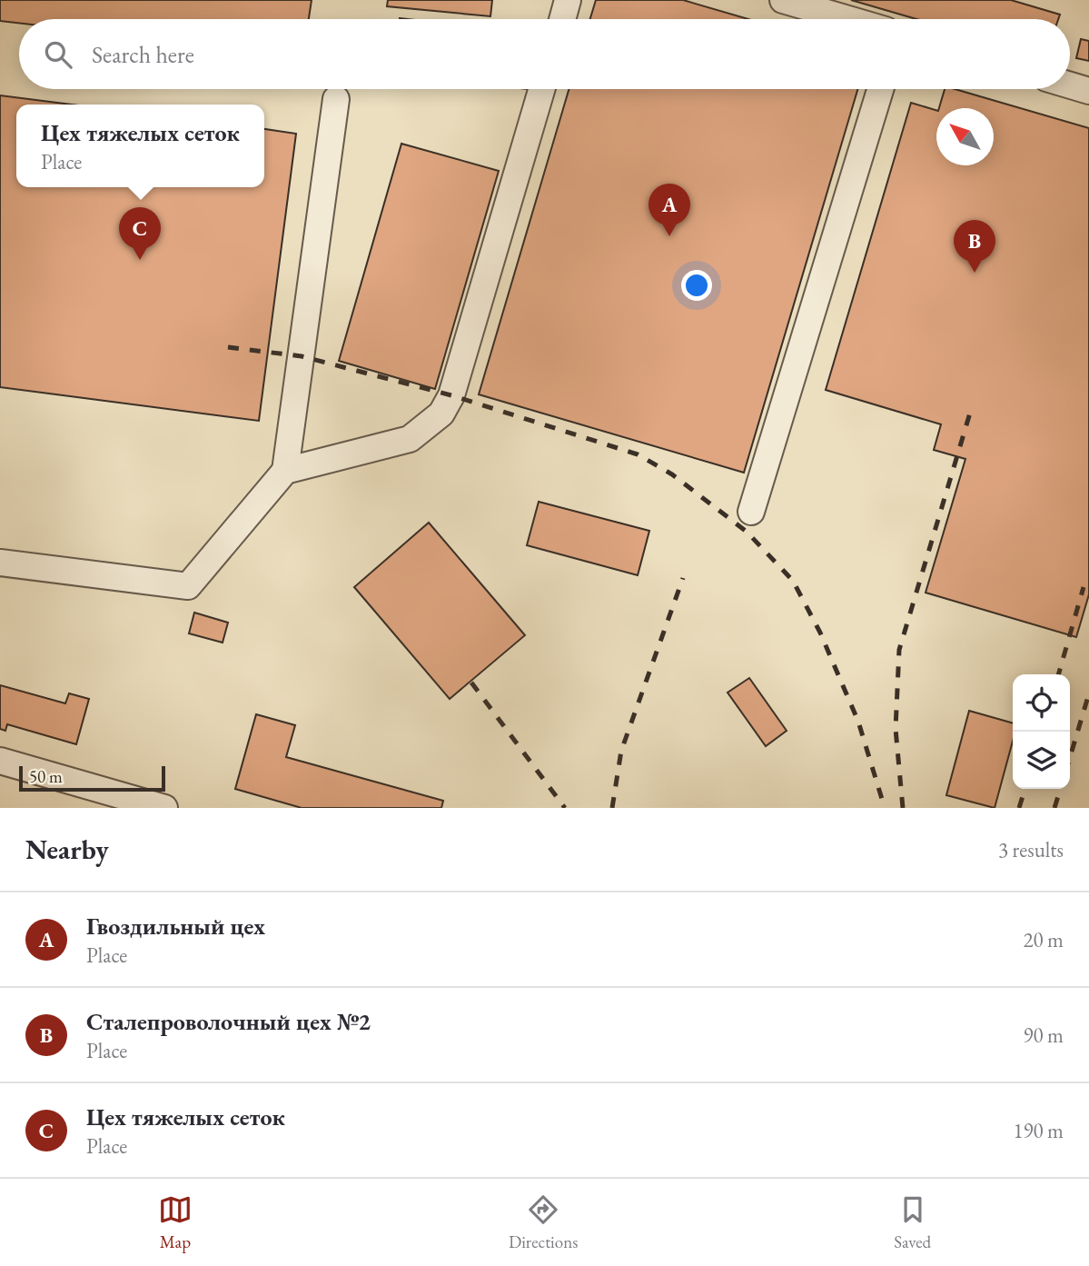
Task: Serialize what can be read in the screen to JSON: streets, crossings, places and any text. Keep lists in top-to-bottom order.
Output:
{
  "scale_bar": "50 m",
  "north": "top left",
  "page": {
    "search": "Search here",
    "popup": ["Цех тяжелых сеток", "Place"],
    "pins": ["A", "C", "B"],
    "scale": "50 m",
    "heading": ["Nearby", "3 results"],
    "list": [
      {
        "mark": "A",
        "name": "Гвоздильный цех",
        "note": "Place",
        "value": "20 m"
      },
      {
        "mark": "B",
        "name": "Сталепроволочный цех №2",
        "note": "Place",
        "value": "90 m"
      },
      {
        "mark": "C",
        "name": "Цех тяжелых сеток",
        "note": "Place",
        "value": "190 m"
      }
    ],
    "nav": ["Map", "Directions", "Saved"]
  }
}
